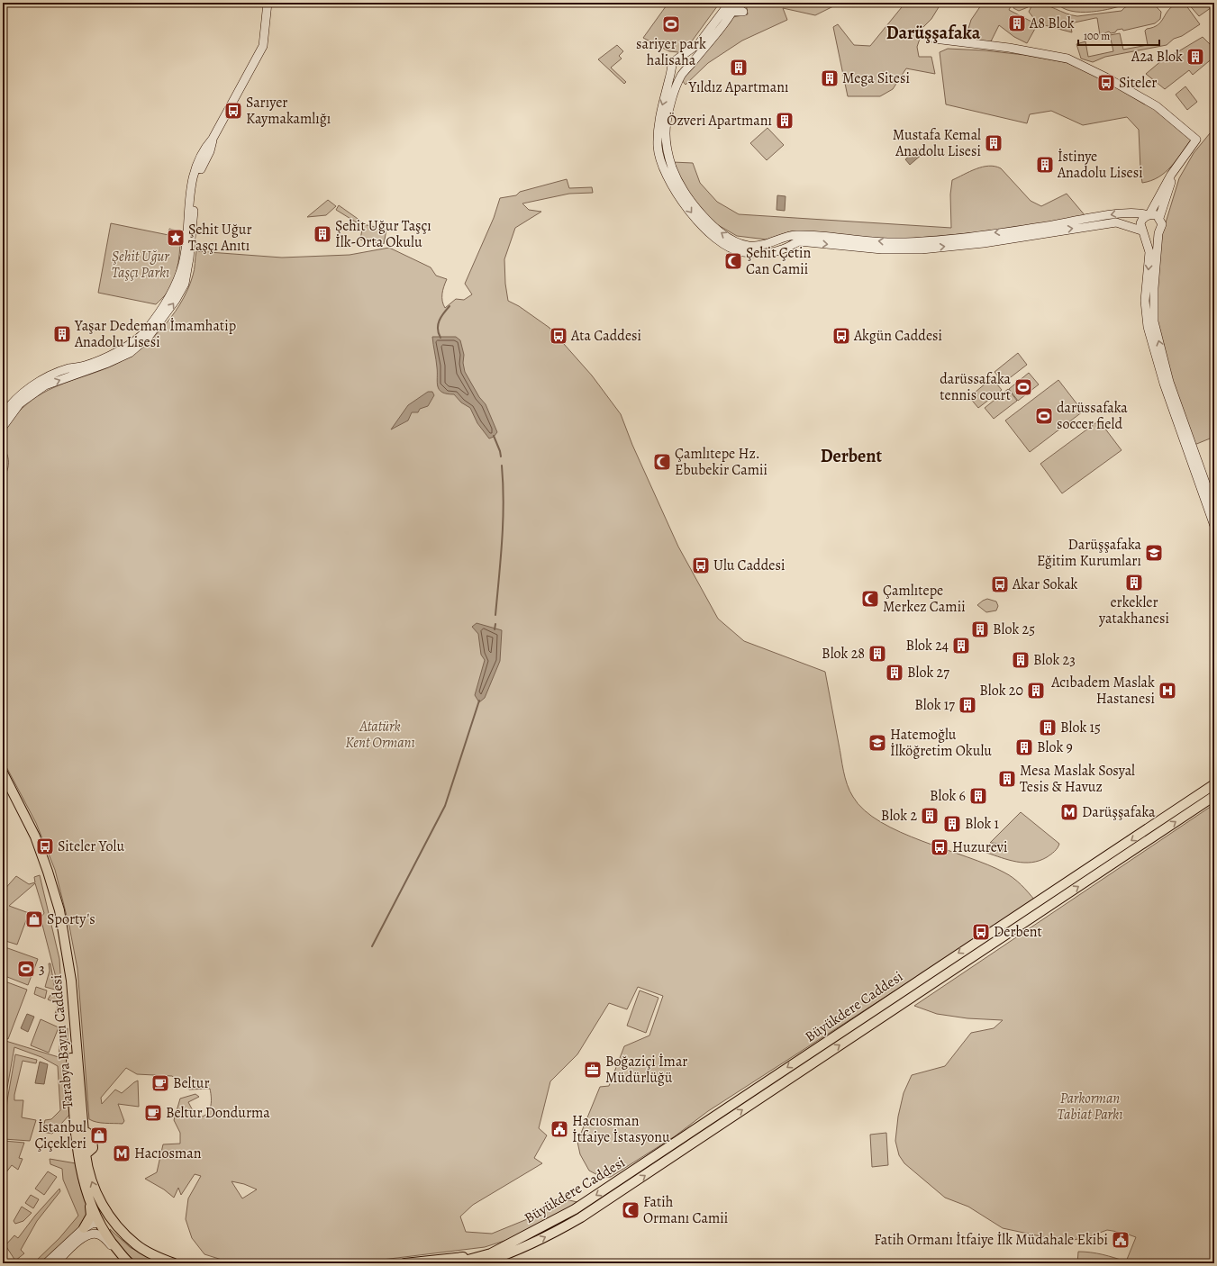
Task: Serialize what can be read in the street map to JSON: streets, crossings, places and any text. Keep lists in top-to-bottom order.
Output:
{
  "streets": {
    "main road": ["Büyükdere Caddesi", "Tarabya Bayırı Caddesi"]
  },
  "districts": ["Darüşşafaka", "Derbent"],
  "parks": ["Şehit Uğur Taşçı Parkı", "Atatürk Kent Ormanı", "Parkorman Tabiat Parkı"],
  "places": {
    "building": [
      "A8 Blok",
      "A2a Blok",
      "Yıldız Apartmanı",
      "Mega Sitesi",
      "Özveri Apartmanı",
      "Mustafa Kemal Anadolu Lisesi",
      "İstinye Anadolu Lisesi",
      "Şehit Uğur Taşçı İlk-Orta Okulu",
      "Yaşar Dedeman İmamhatip Anadolu Lisesi",
      "erkekler yatakhanesi",
      "Blok 25",
      "Blok 24",
      "Blok 28",
      "Blok 23",
      "Blok 27",
      "Blok 20",
      "Blok 17",
      "Blok 15",
      "Blok 9",
      "Mesa Maslak Sosyal Tesis & Havuz",
      "Blok 6",
      "Blok 2",
      "Blok 1"
    ],
    "sports": [
      "sariyer park halisaha",
      "darüssafaka tennis court",
      "darüssafaka soccer field",
      "3"
    ],
    "bus stop": [
      "Siteler",
      "Sarıyer Kaymakamlığı",
      "Ata Caddesi",
      "Akgün Caddesi",
      "Ulu Caddesi",
      "Akar Sokak",
      "Siteler Yolu",
      "Huzurevi",
      "Derbent"
    ],
    "place": ["Şehit Uğur Taşçı Anıtı"],
    "mosque": [
      "Şehit Çetin Can Camii",
      "Çamlıtepe Hz. Ebubekir Camii",
      "Çamlıtepe Merkez Camii",
      "Fatih Ormanı Camii"
    ],
    "school or university": ["Darüşşafaka Eğitim Kurumları", "Hatemoğlu İlköğretim Okulu"],
    "hospital": ["Acıbadem Maslak Hastanesi"],
    "metro station": ["Darüşşafaka", "Hacıosman"],
    "shop": ["Sporty's", "İstanbul Çiçekleri"],
    "office": ["Boğaziçi İmar Müdürlüğü"],
    "cafe": ["Beltur", "Beltur Dondurma"],
    "public building": ["Hacıosman İtfaiye İstasyonu", "Fatih Ormanı İtfaiye İlk Müdahale Ekibi"]
  },
  "scale_bar": "100 m"
}
